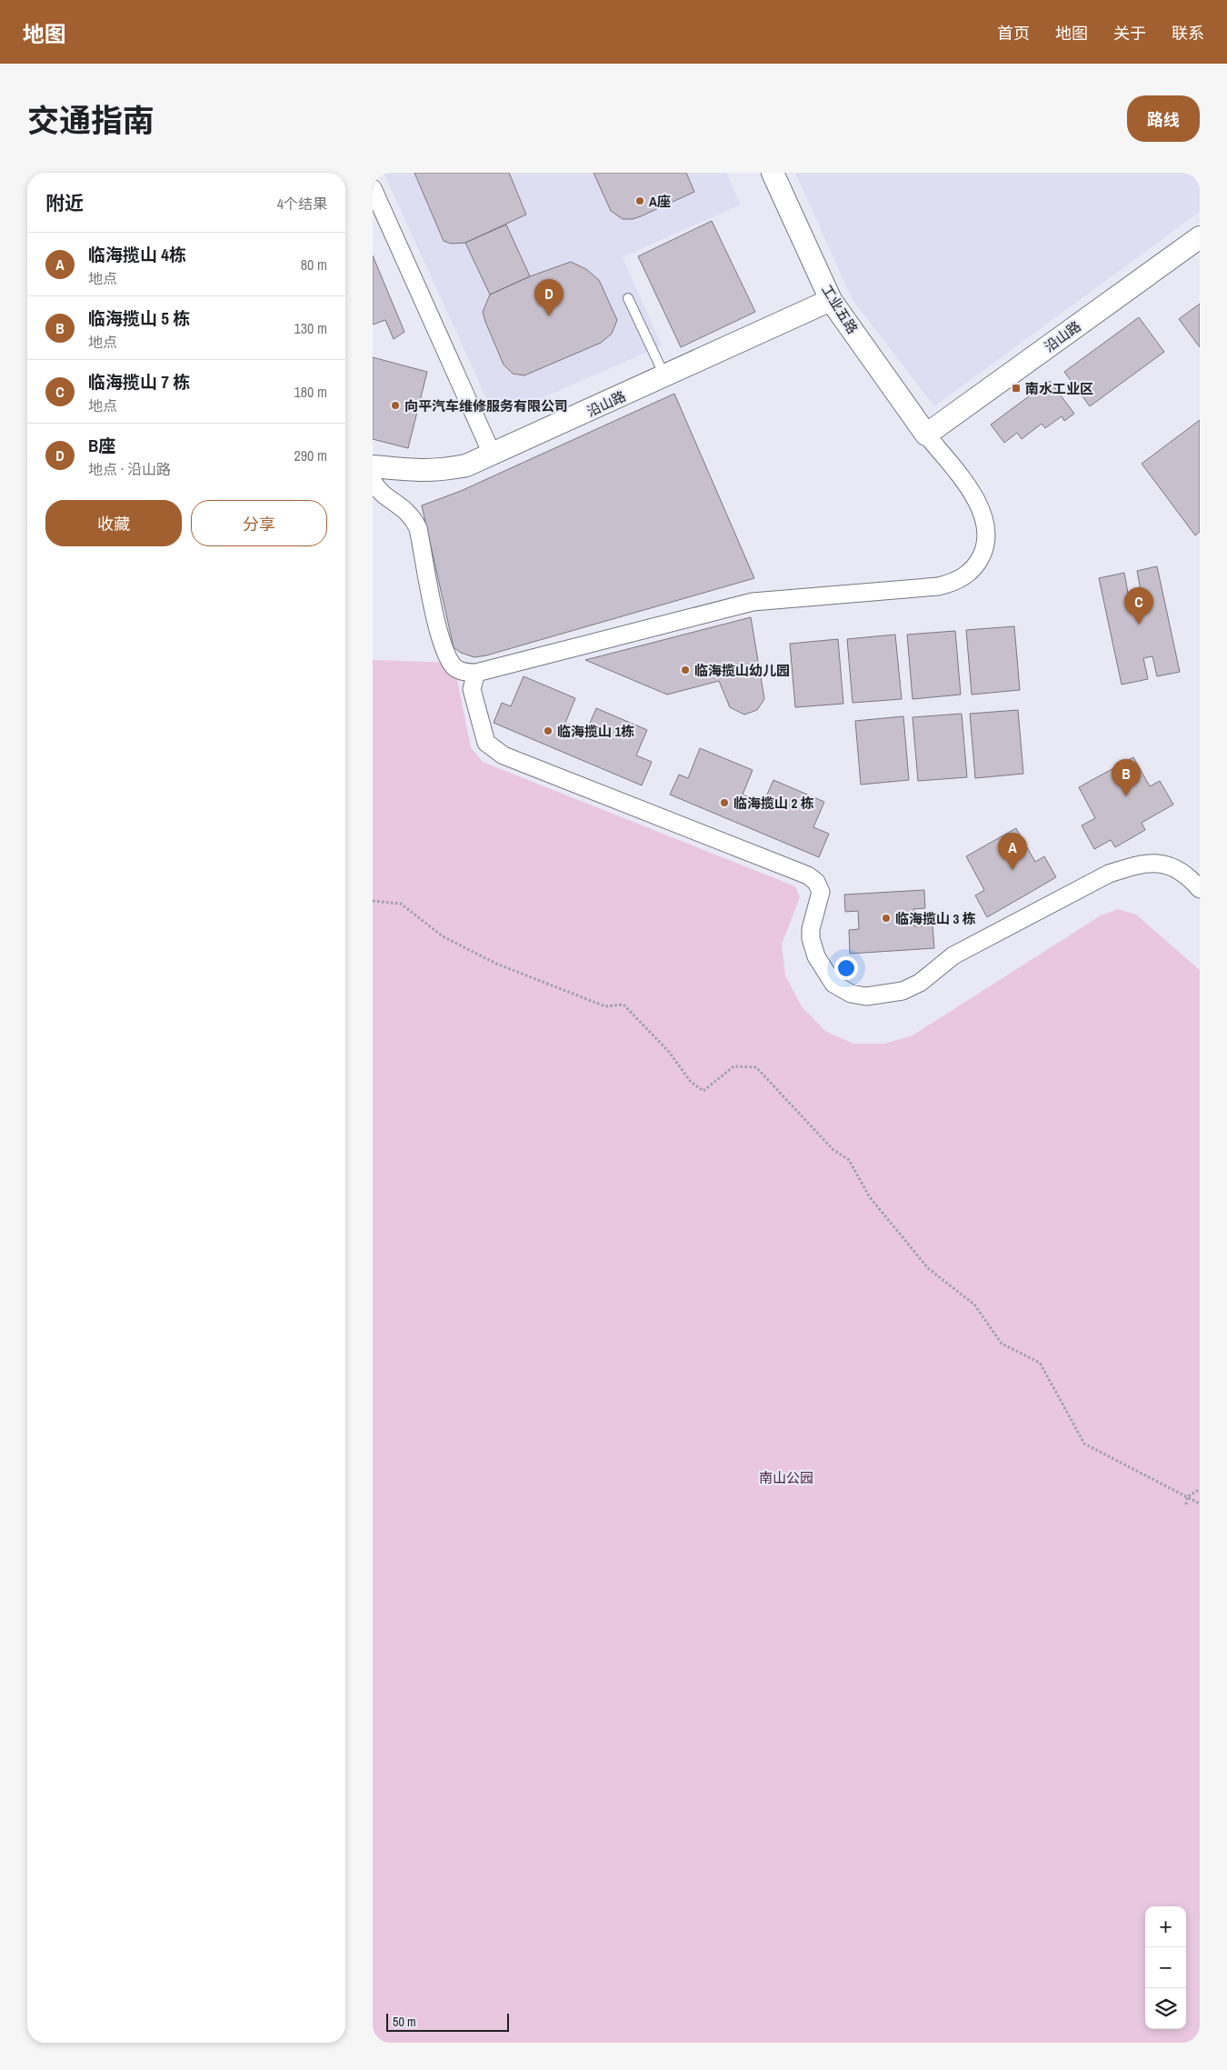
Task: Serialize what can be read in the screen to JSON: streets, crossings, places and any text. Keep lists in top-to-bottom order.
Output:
{
  "streets": {
    "street": ["工业五路", "沿山路"]
  },
  "crossings": [
    ["工业五路", "沿山路"]
  ],
  "parks": ["南山公园"],
  "places": {
    "other": [
      "A座",
      "向平汽车维修服务有限公司",
      "临海揽山幼儿园",
      "临海揽山 1栋",
      "临海揽山 2 栋",
      "临海揽山 3 栋"
    ],
    "transit": ["南水工业区"]
  },
  "scale_bar": "50 m",
  "page": {
    "header": "地图",
    "nav": [
      "首页",
      "地图",
      "关于",
      "联系"
    ],
    "title": "交通指南",
    "buttons": [
      "路线",
      ["收藏", "分享"]
    ],
    "heading": ["附近", "4个结果"],
    "list": [
      {
        "mark": "A",
        "name": "临海揽山 4栋",
        "note": "地点",
        "value": "80 m"
      },
      {
        "mark": "B",
        "name": "临海揽山 5 栋",
        "note": "地点",
        "value": "130 m"
      },
      {
        "mark": "C",
        "name": "临海揽山 7 栋",
        "note": "地点",
        "value": "180 m"
      },
      {
        "mark": "D",
        "name": "B座",
        "note": "地点 · 沿山路",
        "value": "290 m"
      }
    ],
    "pins": [
      "D",
      "C",
      "B",
      "A"
    ],
    "map_buttons": ["+", "−"],
    "scale": "50 m"
  }
}
